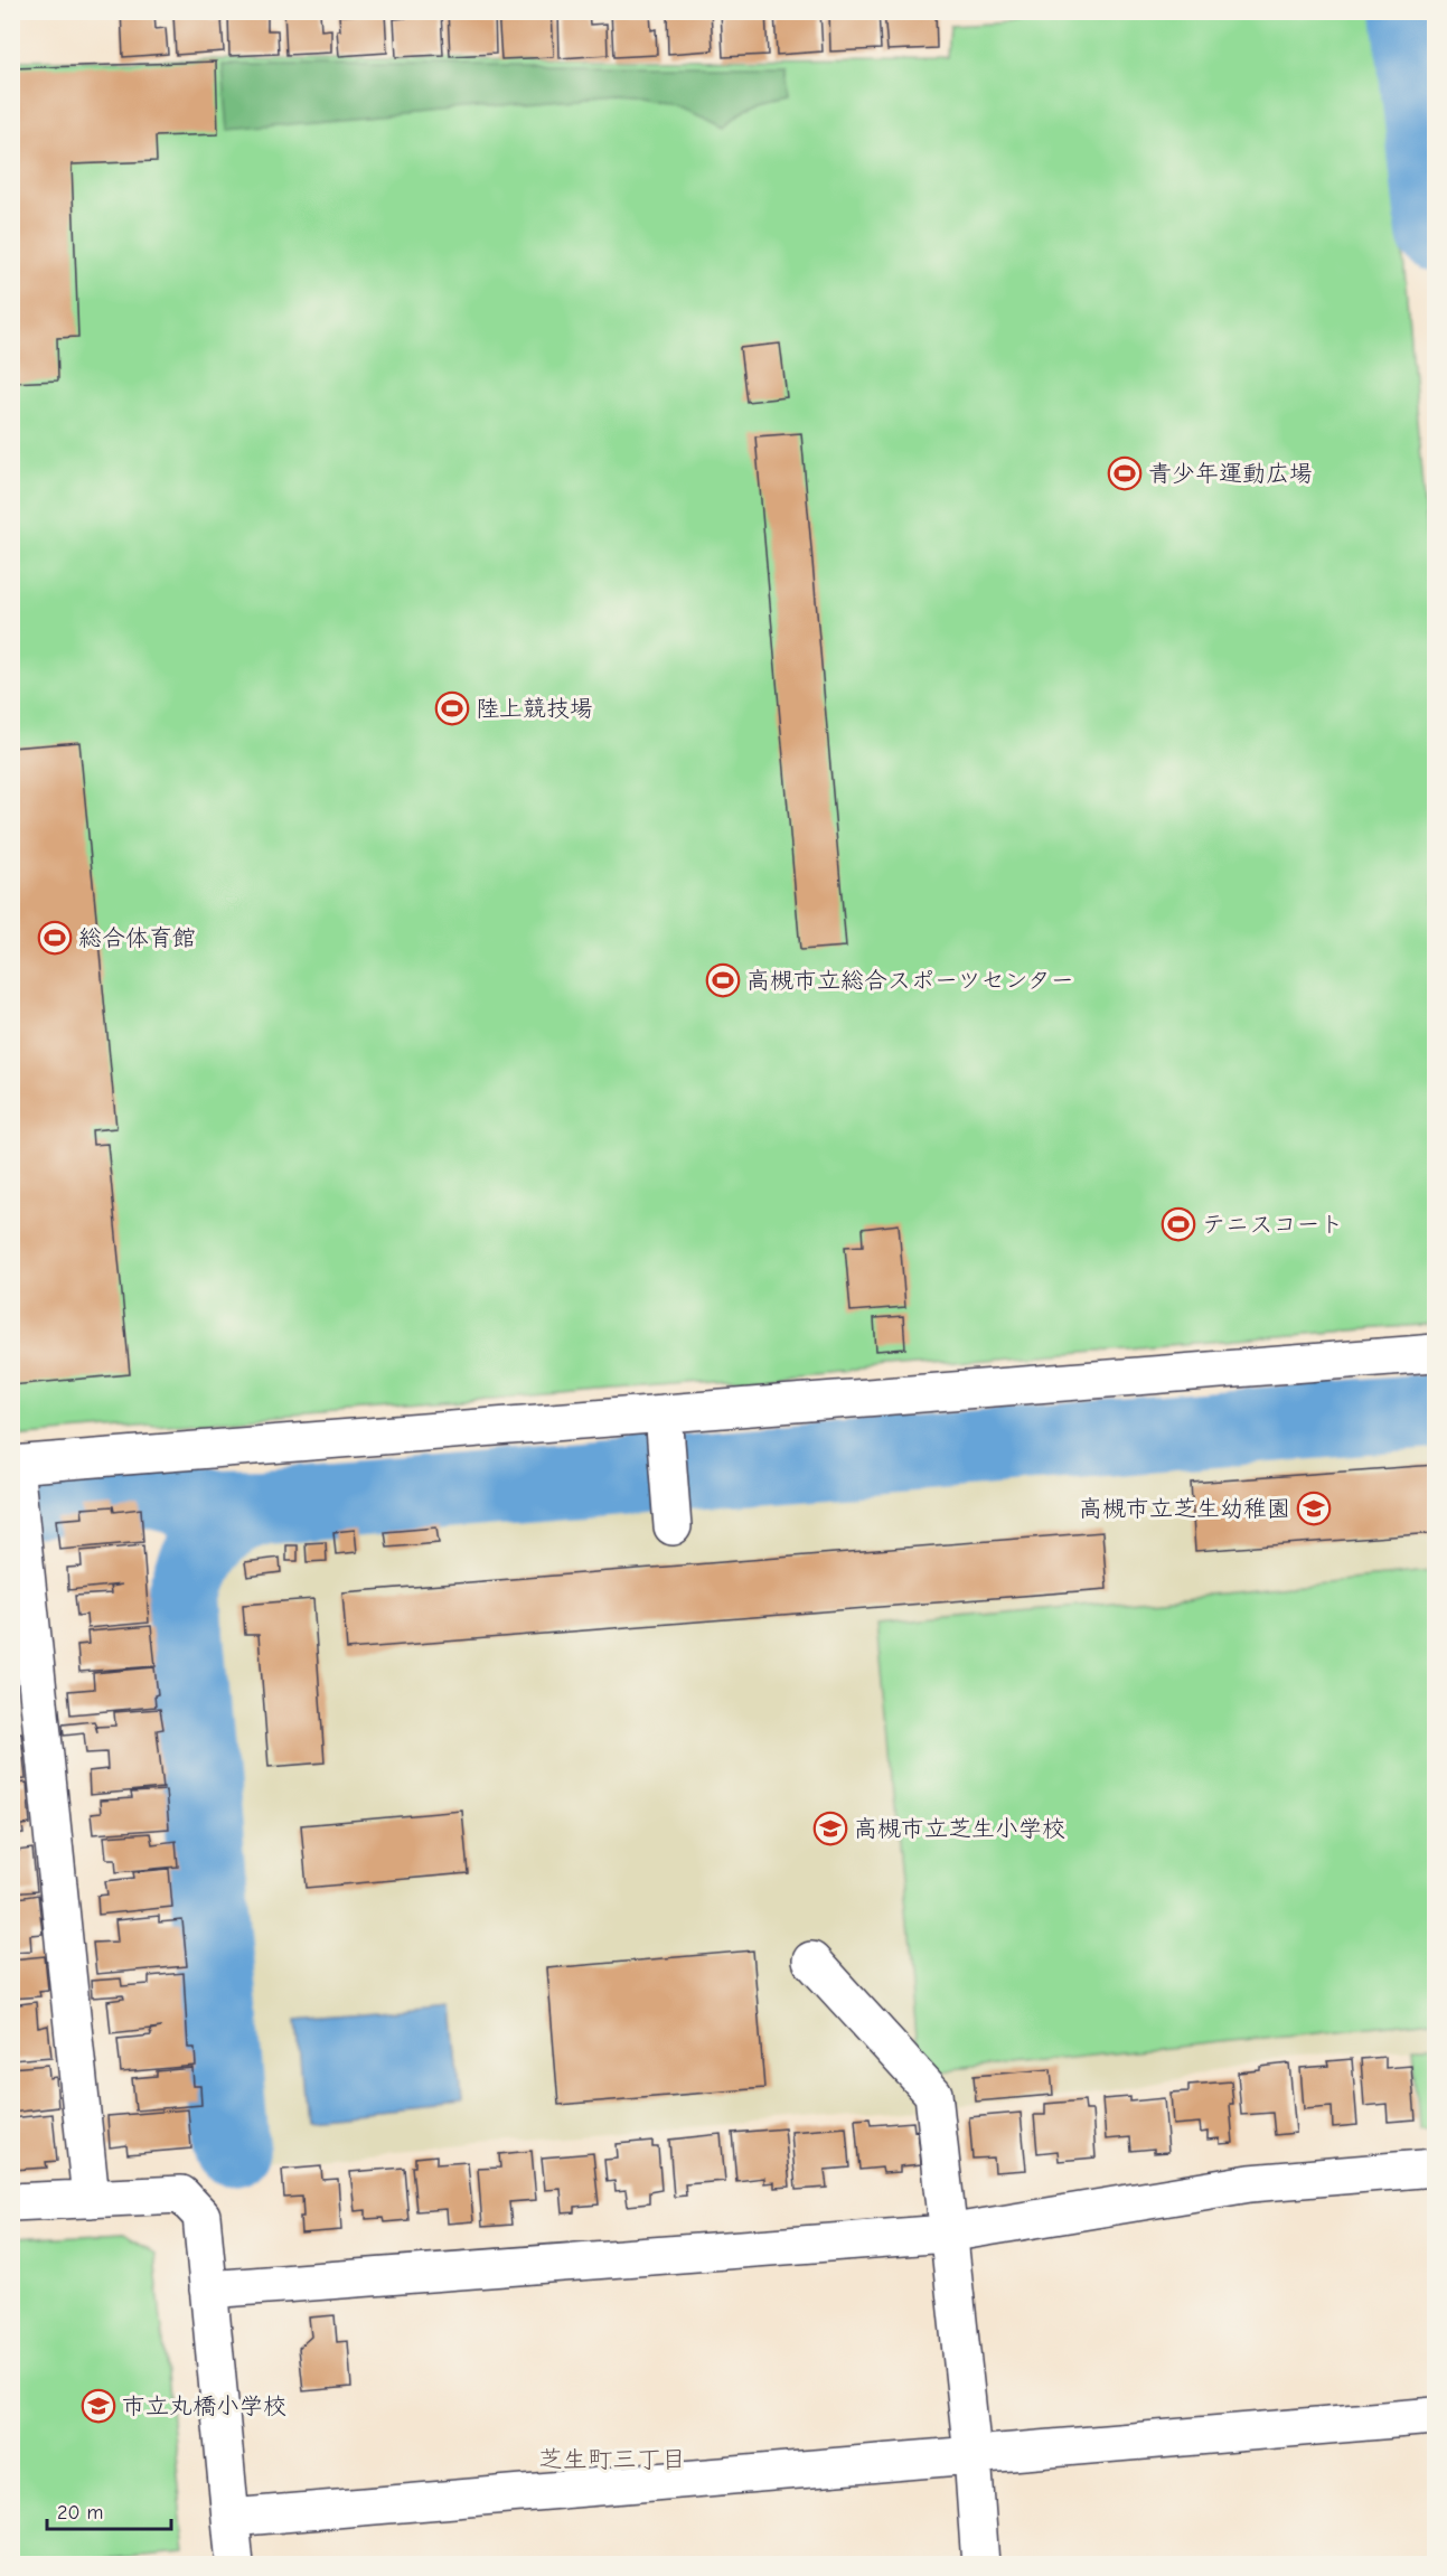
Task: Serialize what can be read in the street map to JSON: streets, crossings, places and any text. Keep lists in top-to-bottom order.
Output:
{
  "districts": ["芝生町三丁目"],
  "places": {
    "sports": [
      "青少年運動広場",
      "陸上競技場",
      "総合体育館",
      "高槻市立総合スポーツセンター",
      "テニスコート"
    ],
    "school or university": ["高槻市立芝生幼稚園", "高槻市立芝生小学校", "市立丸橋小学校"]
  },
  "scale_bar": "20 m"
}
